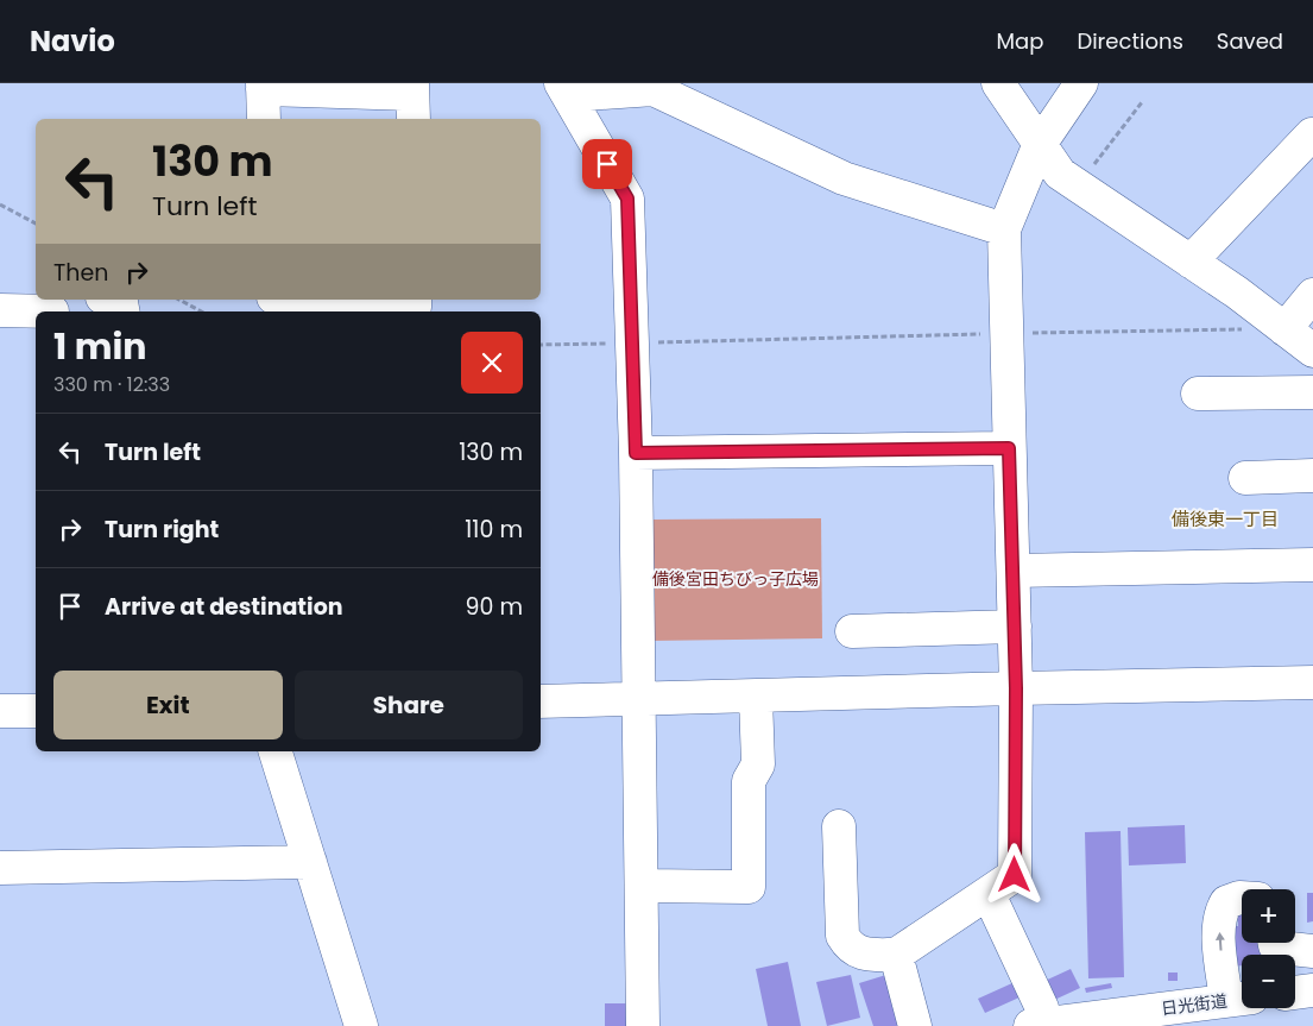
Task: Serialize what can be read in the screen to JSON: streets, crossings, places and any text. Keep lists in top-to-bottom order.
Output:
{
  "streets": {
    "main road": ["日光街道"]
  },
  "districts": ["備後東一丁目"],
  "parks": ["備後宮田ちびっ子広場"],
  "page": {
    "header": "Navio",
    "nav": ["Map", "Directions", "Saved"],
    "turn": ["130 m", "Turn left"],
    "then": "Then",
    "heading": ["1 min", "330 m · 12:33"],
    "list": [
      {
        "name": "Turn left",
        "value": "130 m"
      },
      {
        "name": "Turn right",
        "value": "110 m"
      },
      {
        "name": "Arrive at destination",
        "value": "90 m"
      }
    ],
    "buttons": ["Exit", "Share"],
    "map_buttons": ["+", "−"]
  }
}
